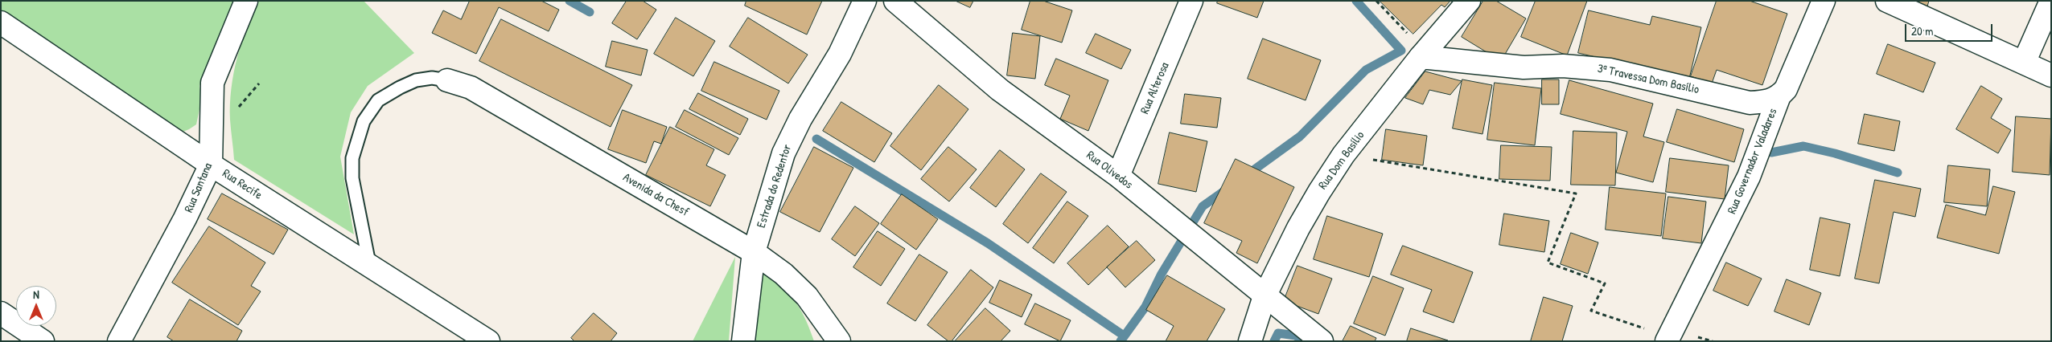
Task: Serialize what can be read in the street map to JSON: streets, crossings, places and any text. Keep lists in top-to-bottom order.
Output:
{
  "streets": {
    "street": [
      "3ª Travessa Dom Basílio",
      "Rua Alterosa",
      "Rua Dom Basílio",
      "Rua Governador Valadares",
      "Rua Olivedos",
      "Rua Recife",
      "Estrada do Redentor",
      "Rua Santana",
      "Avenida da Chesf"
    ]
  },
  "crossings": [
    ["3ª Travessa Dom Basílio", "Rua Dom Basílio"],
    ["3ª Travessa Dom Basílio", "Rua Governador Valadares"],
    ["Rua Alterosa", "Rua Olivedos"],
    ["Rua Dom Basílio", "Rua Olivedos"],
    ["Rua Recife", "Rua Santana"],
    ["Estrada do Redentor", "Avenida da Chesf"]
  ],
  "scale_bar": "20 m",
  "north": "top"
}
